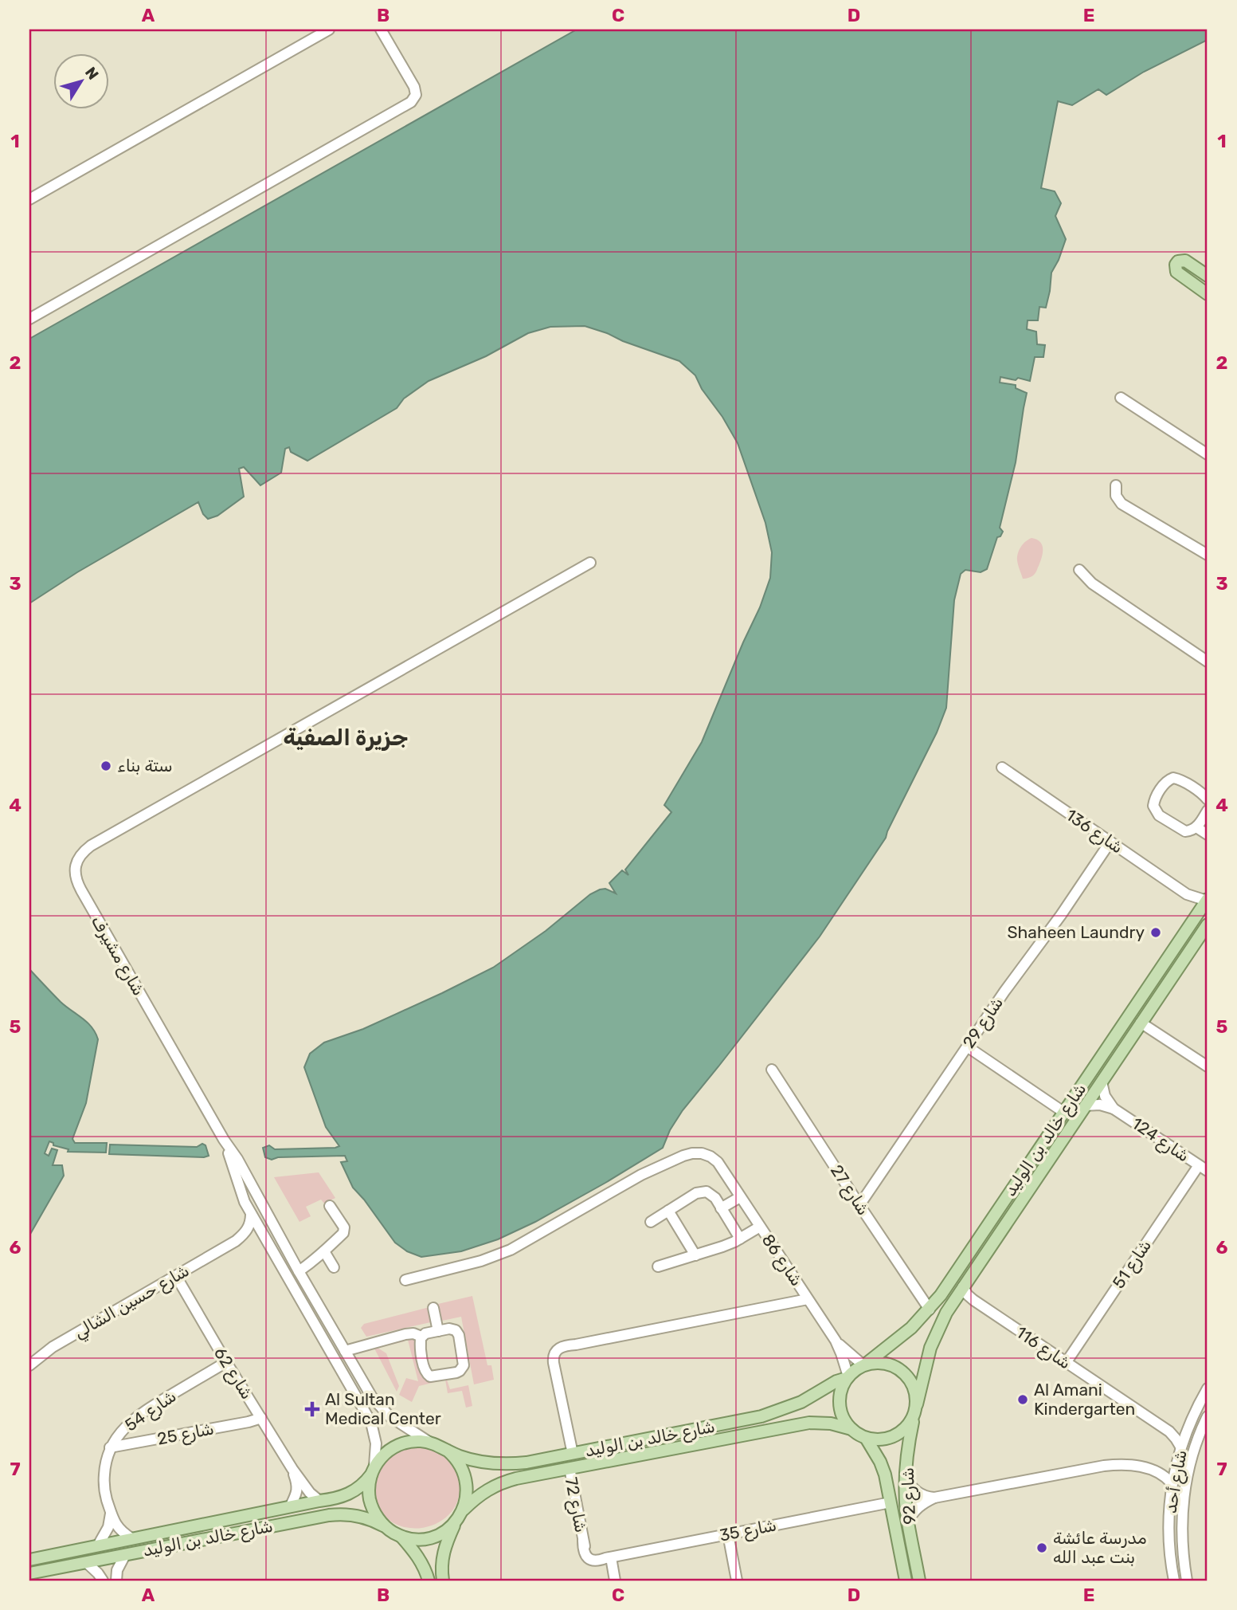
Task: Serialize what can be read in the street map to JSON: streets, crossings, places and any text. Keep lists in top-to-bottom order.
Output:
{
  "streets": {
    "main road": ["شارع خالد بن الوليد", "شارع 92"],
    "street": [
      "شارع 136",
      "شارع مشيرف",
      "شارع 29",
      "شارع 124",
      "شارع 27",
      "شارع 86",
      "شارع 51",
      "شارع حسين الشالي",
      "شارع 116",
      "شارع 62",
      "شارع 54",
      "شارع 25",
      "شارع أحد",
      "شارع 72",
      "شارع 35"
    ]
  },
  "crossings": [
    ["شارع 136", "شارع 29"],
    ["شارع 136", "شارع خالد بن الوليد"],
    ["شارع مشيرف", "شارع خالد بن الوليد"],
    ["شارع مشيرف", "شارع حسين الشالي"],
    ["شارع 29", "شارع 27"],
    ["شارع خالد بن الوليد", "شارع 124"],
    ["شارع خالد بن الوليد", "شارع 27"],
    ["شارع خالد بن الوليد", "شارع 86"],
    ["شارع خالد بن الوليد", "شارع 116"],
    ["شارع خالد بن الوليد", "شارع 62"],
    ["شارع خالد بن الوليد", "شارع 54"],
    ["شارع خالد بن الوليد", "شارع 92"],
    ["شارع خالد بن الوليد", "شارع 72"],
    ["شارع 124", "شارع 51"],
    ["شارع 86", "شارع 92"],
    ["شارع 51", "شارع 116"],
    ["شارع حسين الشالي", "شارع 62"],
    ["شارع 116", "شارع أحد"],
    ["شارع 62", "شارع 54"],
    ["شارع 62", "شارع 25"],
    ["شارع 54", "شارع 25"],
    ["شارع 92", "شارع 35"],
    ["شارع 72", "شارع 35"]
  ],
  "districts": ["جزيرة الصفية"],
  "places": {
    "other": [
      "ستة بناء",
      "Shaheen Laundry",
      "Al Amani Kindergarten",
      "مدرسة عائشة بنت عبد الله"
    ],
    "health": ["Al Sultan Medical Center"]
  },
  "north": "top right",
  "grid": {
    "columns": [
      "A",
      "B",
      "C",
      "D",
      "E"
    ],
    "rows": [
      "1",
      "2",
      "3",
      "4",
      "5",
      "6",
      "7"
    ]
  }
}
